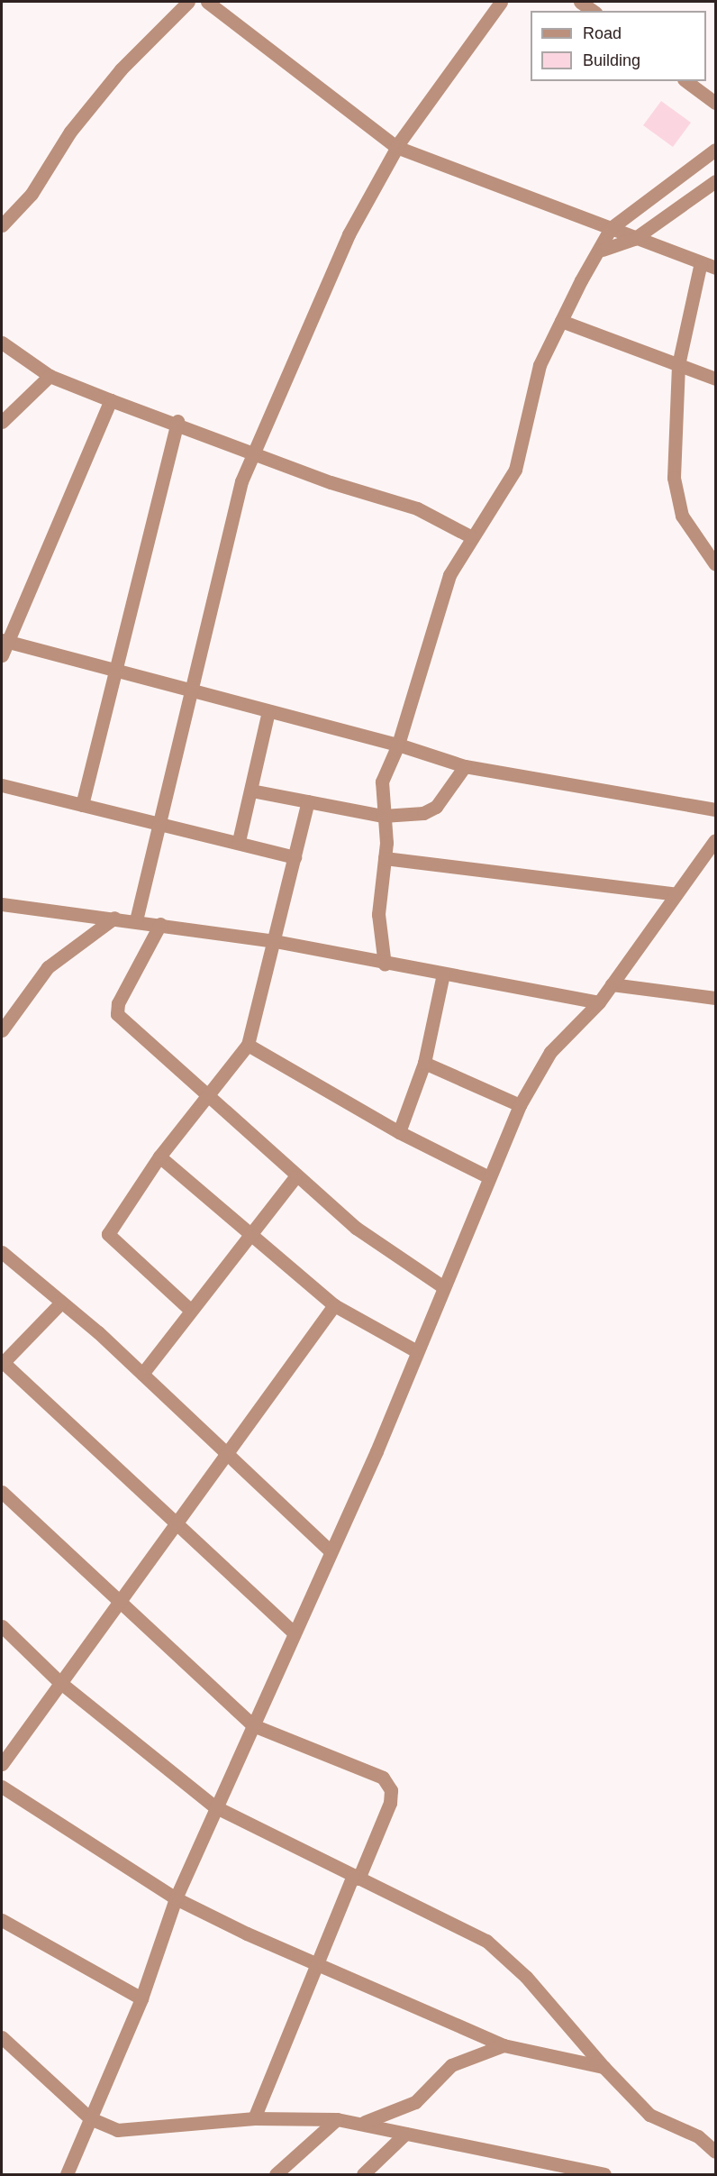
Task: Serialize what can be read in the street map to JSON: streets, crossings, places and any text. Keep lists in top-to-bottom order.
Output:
{
  "legend": ["Road", "Building"]
}
